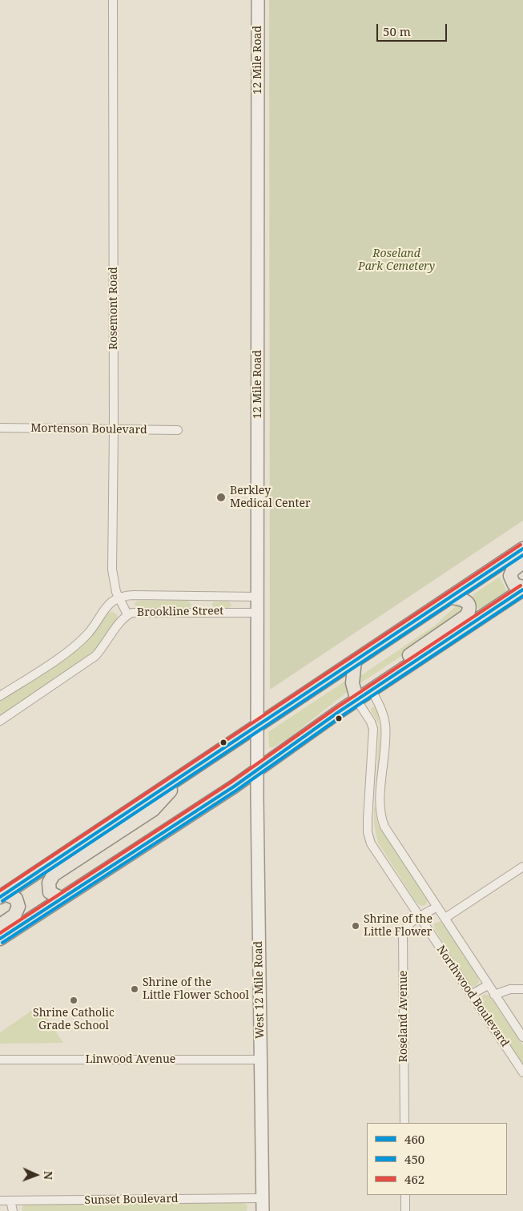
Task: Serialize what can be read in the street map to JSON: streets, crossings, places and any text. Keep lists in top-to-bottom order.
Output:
{
  "streets": {
    "main road": ["12 Mile Road", "West 12 Mile Road"],
    "street": [
      "Rosemont Road",
      "Mortenson Boulevard",
      "Brookline Street",
      "Northwood Boulevard",
      "Roseland Avenue",
      "Linwood Avenue",
      "Sunset Boulevard"
    ]
  },
  "crossings": [
    ["12 Mile Road", "Brookline Street"],
    ["12 Mile Road", "West 12 Mile Road"],
    ["Rosemont Road", "Mortenson Boulevard"],
    ["Rosemont Road", "Brookline Street"],
    ["West 12 Mile Road", "Linwood Avenue"],
    ["West 12 Mile Road", "Sunset Boulevard"],
    ["Northwood Boulevard", "Roseland Avenue"]
  ],
  "parks": ["Roseland Park Cemetery"],
  "places": [
    "Berkley Medical Center",
    "Shrine of the Little Flower",
    "Shrine of the Little Flower School",
    "Shrine Catholic Grade School"
  ],
  "lines": ["transit line 462", "transit line 460", "transit line 450"],
  "legend": ["460", "450", "462"],
  "scale_bar": "50 m",
  "north": "right"
}
